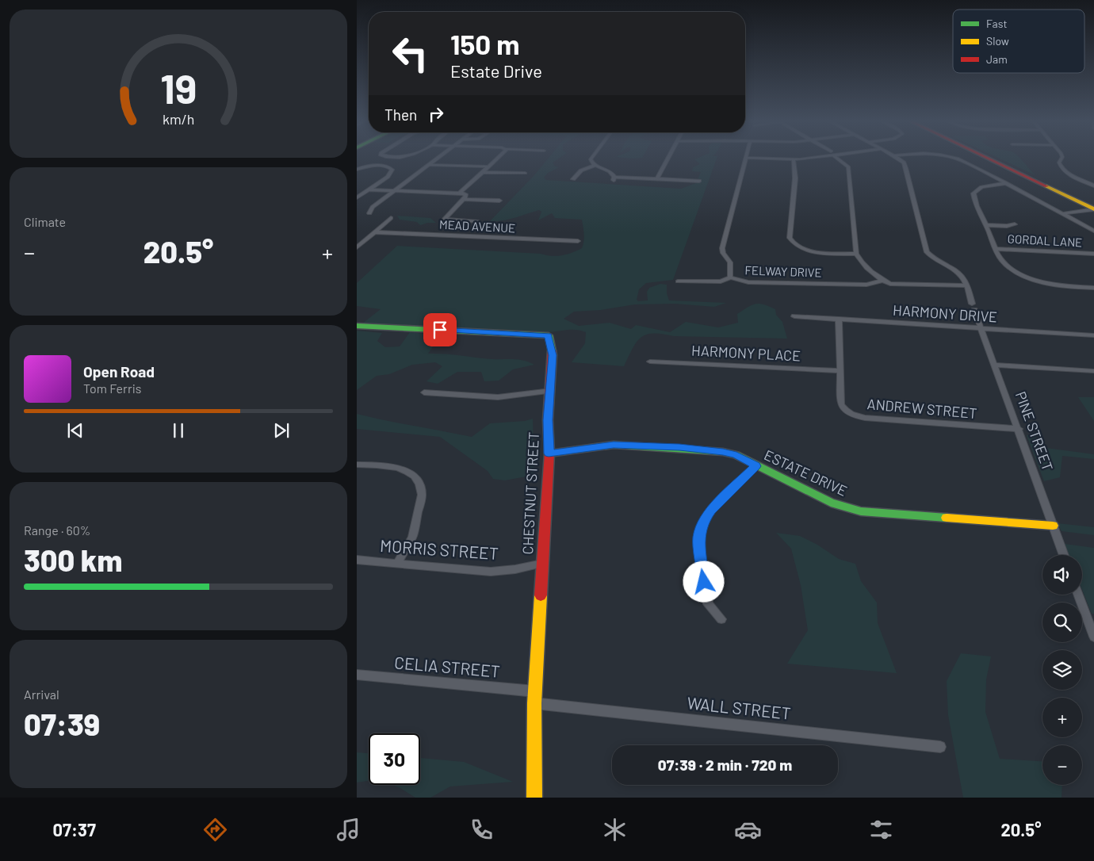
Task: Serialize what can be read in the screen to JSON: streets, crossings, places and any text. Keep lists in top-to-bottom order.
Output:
{
  "streets": {
    "main road": ["ESTATE DRIVE", "CHESTNUT STREET"],
    "street": [
      "MEAD AVENUE",
      "GORDAL LANE",
      "FELWAY DRIVE",
      "HARMONY DRIVE",
      "HARMONY PLACE",
      "ANDREW STREET",
      "PINE STREET",
      "MORRIS STREET",
      "CELIA STREET",
      "WALL STREET"
    ]
  },
  "crossings": [
    ["HARMONY DRIVE", "ANDREW STREET"],
    ["HARMONY DRIVE", "PINE STREET"],
    ["HARMONY PLACE", "ANDREW STREET"],
    ["ANDREW STREET", "PINE STREET"],
    ["PINE STREET", "ESTATE DRIVE"],
    ["ESTATE DRIVE", "CHESTNUT STREET"],
    ["CHESTNUT STREET", "MORRIS STREET"],
    ["CHESTNUT STREET", "CELIA STREET"],
    ["CHESTNUT STREET", "WALL STREET"]
  ],
  "legend": ["Fast", "Slow", "Jam"],
  "page": {
    "turn": ["150 m", "Estate Drive"],
    "then": "Then",
    "tile": [
      "Climate",
      ["Range · 60%", "300 km"],
      ["Arrival", "07:39"]
    ],
    "heat": ["−", "20.5°", "+"],
    "song": ["Open Road", "Tom Ferris"],
    "map_buttons": ["+", "−"],
    "limit": "30",
    "trip": "07:39 · 2 min · 720 m",
    "tabs": ["07:37", "20.5°"],
    "gauge": ["19", "km/h"]
  }
}
